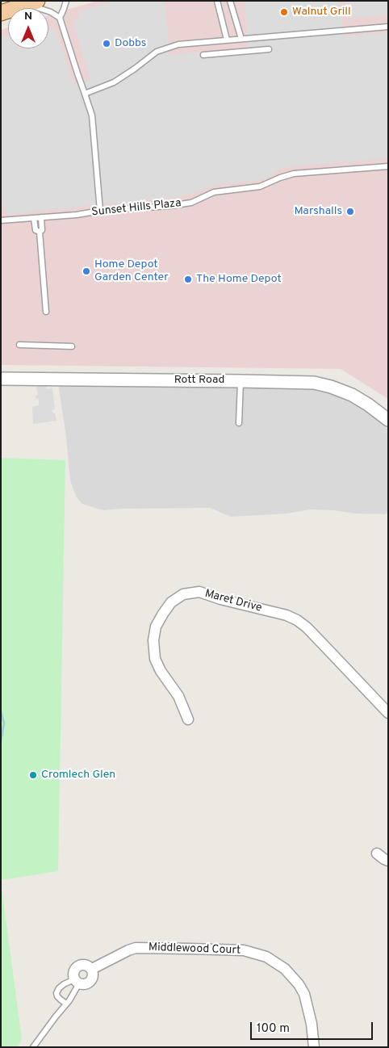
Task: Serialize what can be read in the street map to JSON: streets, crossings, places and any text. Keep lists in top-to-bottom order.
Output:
{
  "streets": {
    "street": ["Rott Road", "Maret Drive", "Middlewood Court"],
    "lane": ["Sunset Hills Plaza"]
  },
  "places": [
    "Walnut Grill",
    "Dobbs",
    "Marshalls",
    "Home Depot Garden Center",
    "The Home Depot",
    "Cromlech Glen"
  ],
  "scale_bar": "100 m",
  "north": "top"
}
